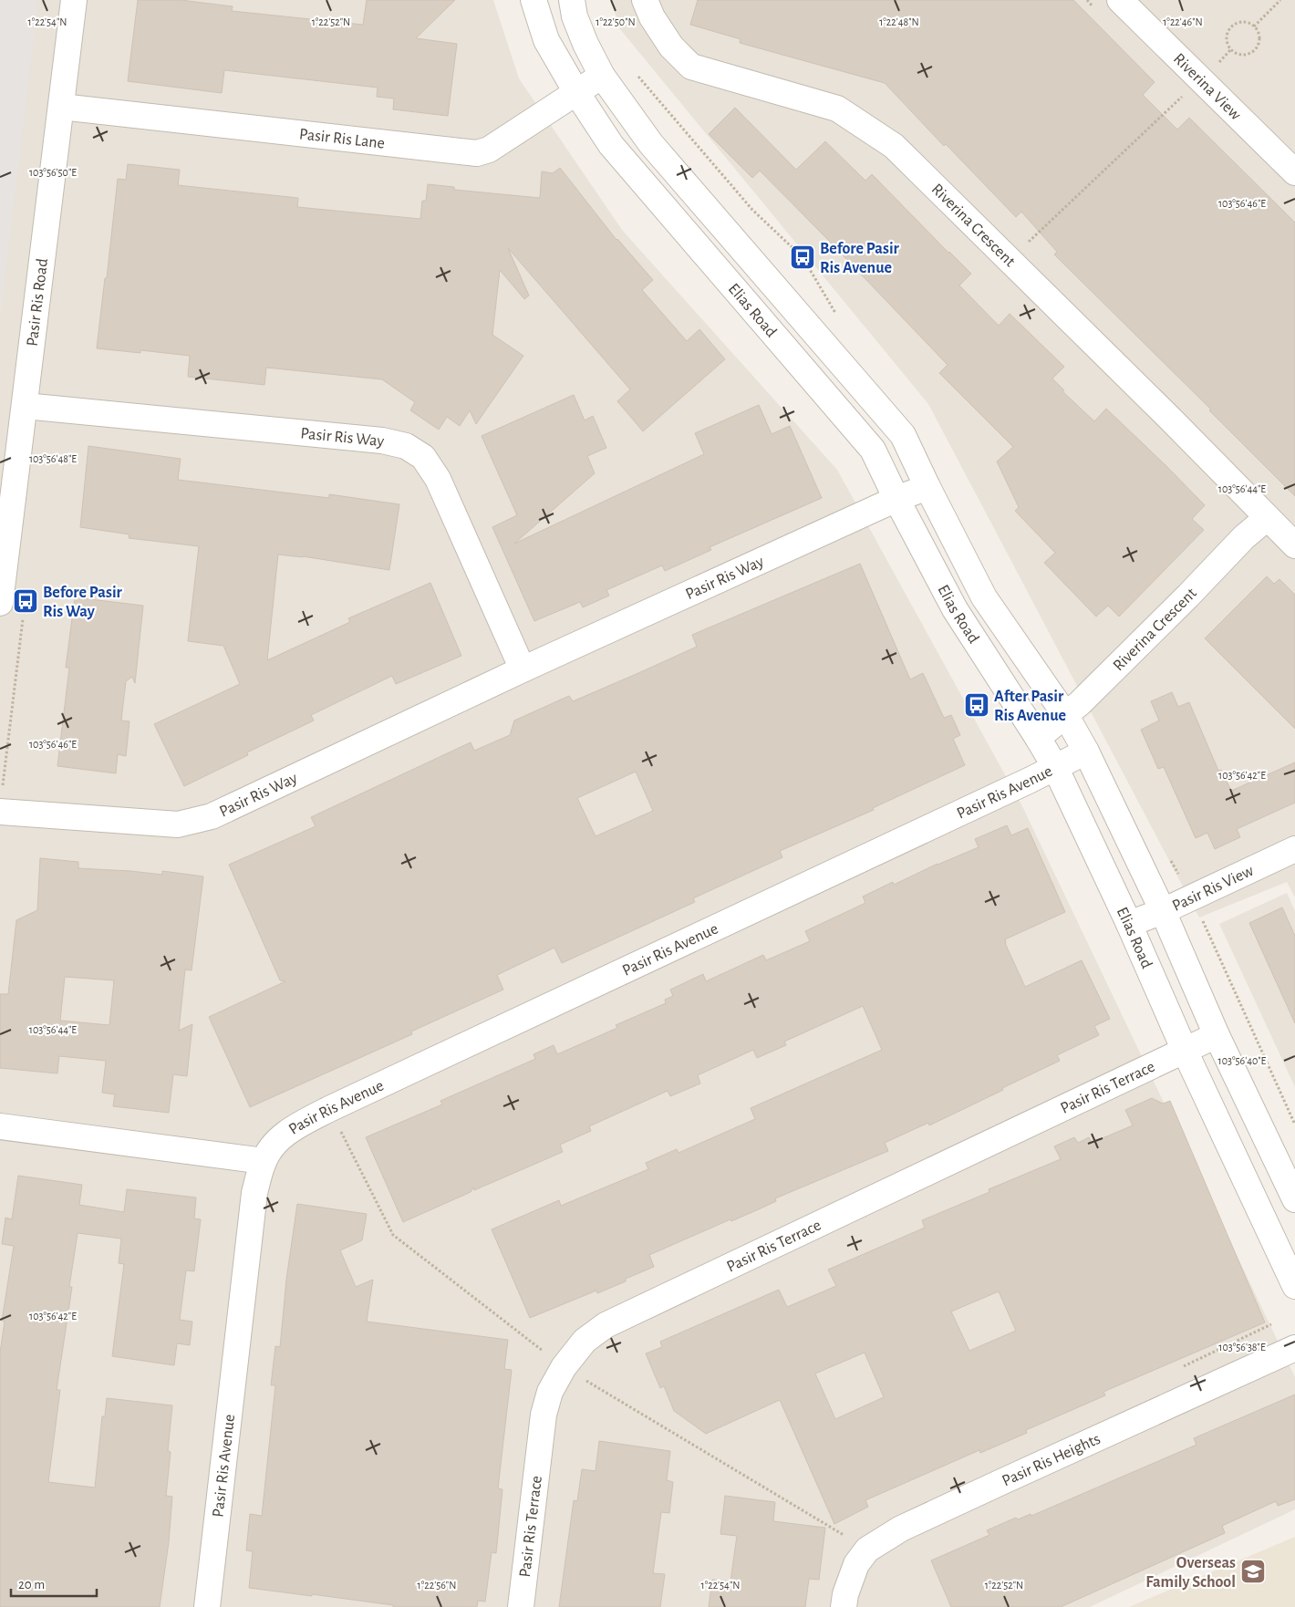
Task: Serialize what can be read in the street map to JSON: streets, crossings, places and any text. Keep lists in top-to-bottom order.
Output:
{
  "streets": {
    "street": [
      "Riverina View",
      "Pasir Ris Lane",
      "Riverina Crescent",
      "Pasir Ris Road",
      "Elias Road",
      "Pasir Ris Way",
      "Pasir Ris Avenue",
      "Pasir Ris View",
      "Pasir Ris Terrace",
      "Pasir Ris Heights"
    ]
  },
  "crossings": [
    ["Pasir Ris Lane", "Pasir Ris Road"],
    ["Pasir Ris Lane", "Elias Road"],
    ["Riverina Crescent", "Elias Road"],
    ["Pasir Ris Road", "Pasir Ris Way"],
    ["Elias Road", "Pasir Ris Way"],
    ["Elias Road", "Pasir Ris Avenue"],
    ["Elias Road", "Pasir Ris View"],
    ["Elias Road", "Pasir Ris Terrace"]
  ],
  "places": {
    "bus stop": ["Before Pasir Ris Avenue", "Before Pasir Ris Way", "After Pasir Ris Avenue"],
    "school or university": ["Overseas Family School"]
  },
  "scale_bar": "20 m",
  "coordinates": [
    "1°22'54\"N",
    "1°22'52\"N",
    "1°22'50\"N",
    "1°22'48\"N",
    "1°22'46\"N",
    "103°56'50\"E",
    "103°56'46\"E",
    "103°56'48\"E",
    "103°56'44\"E",
    "103°56'42\"E",
    "103°56'40\"E",
    "103°56'38\"E",
    "1°22'56\"N"
  ]
}
